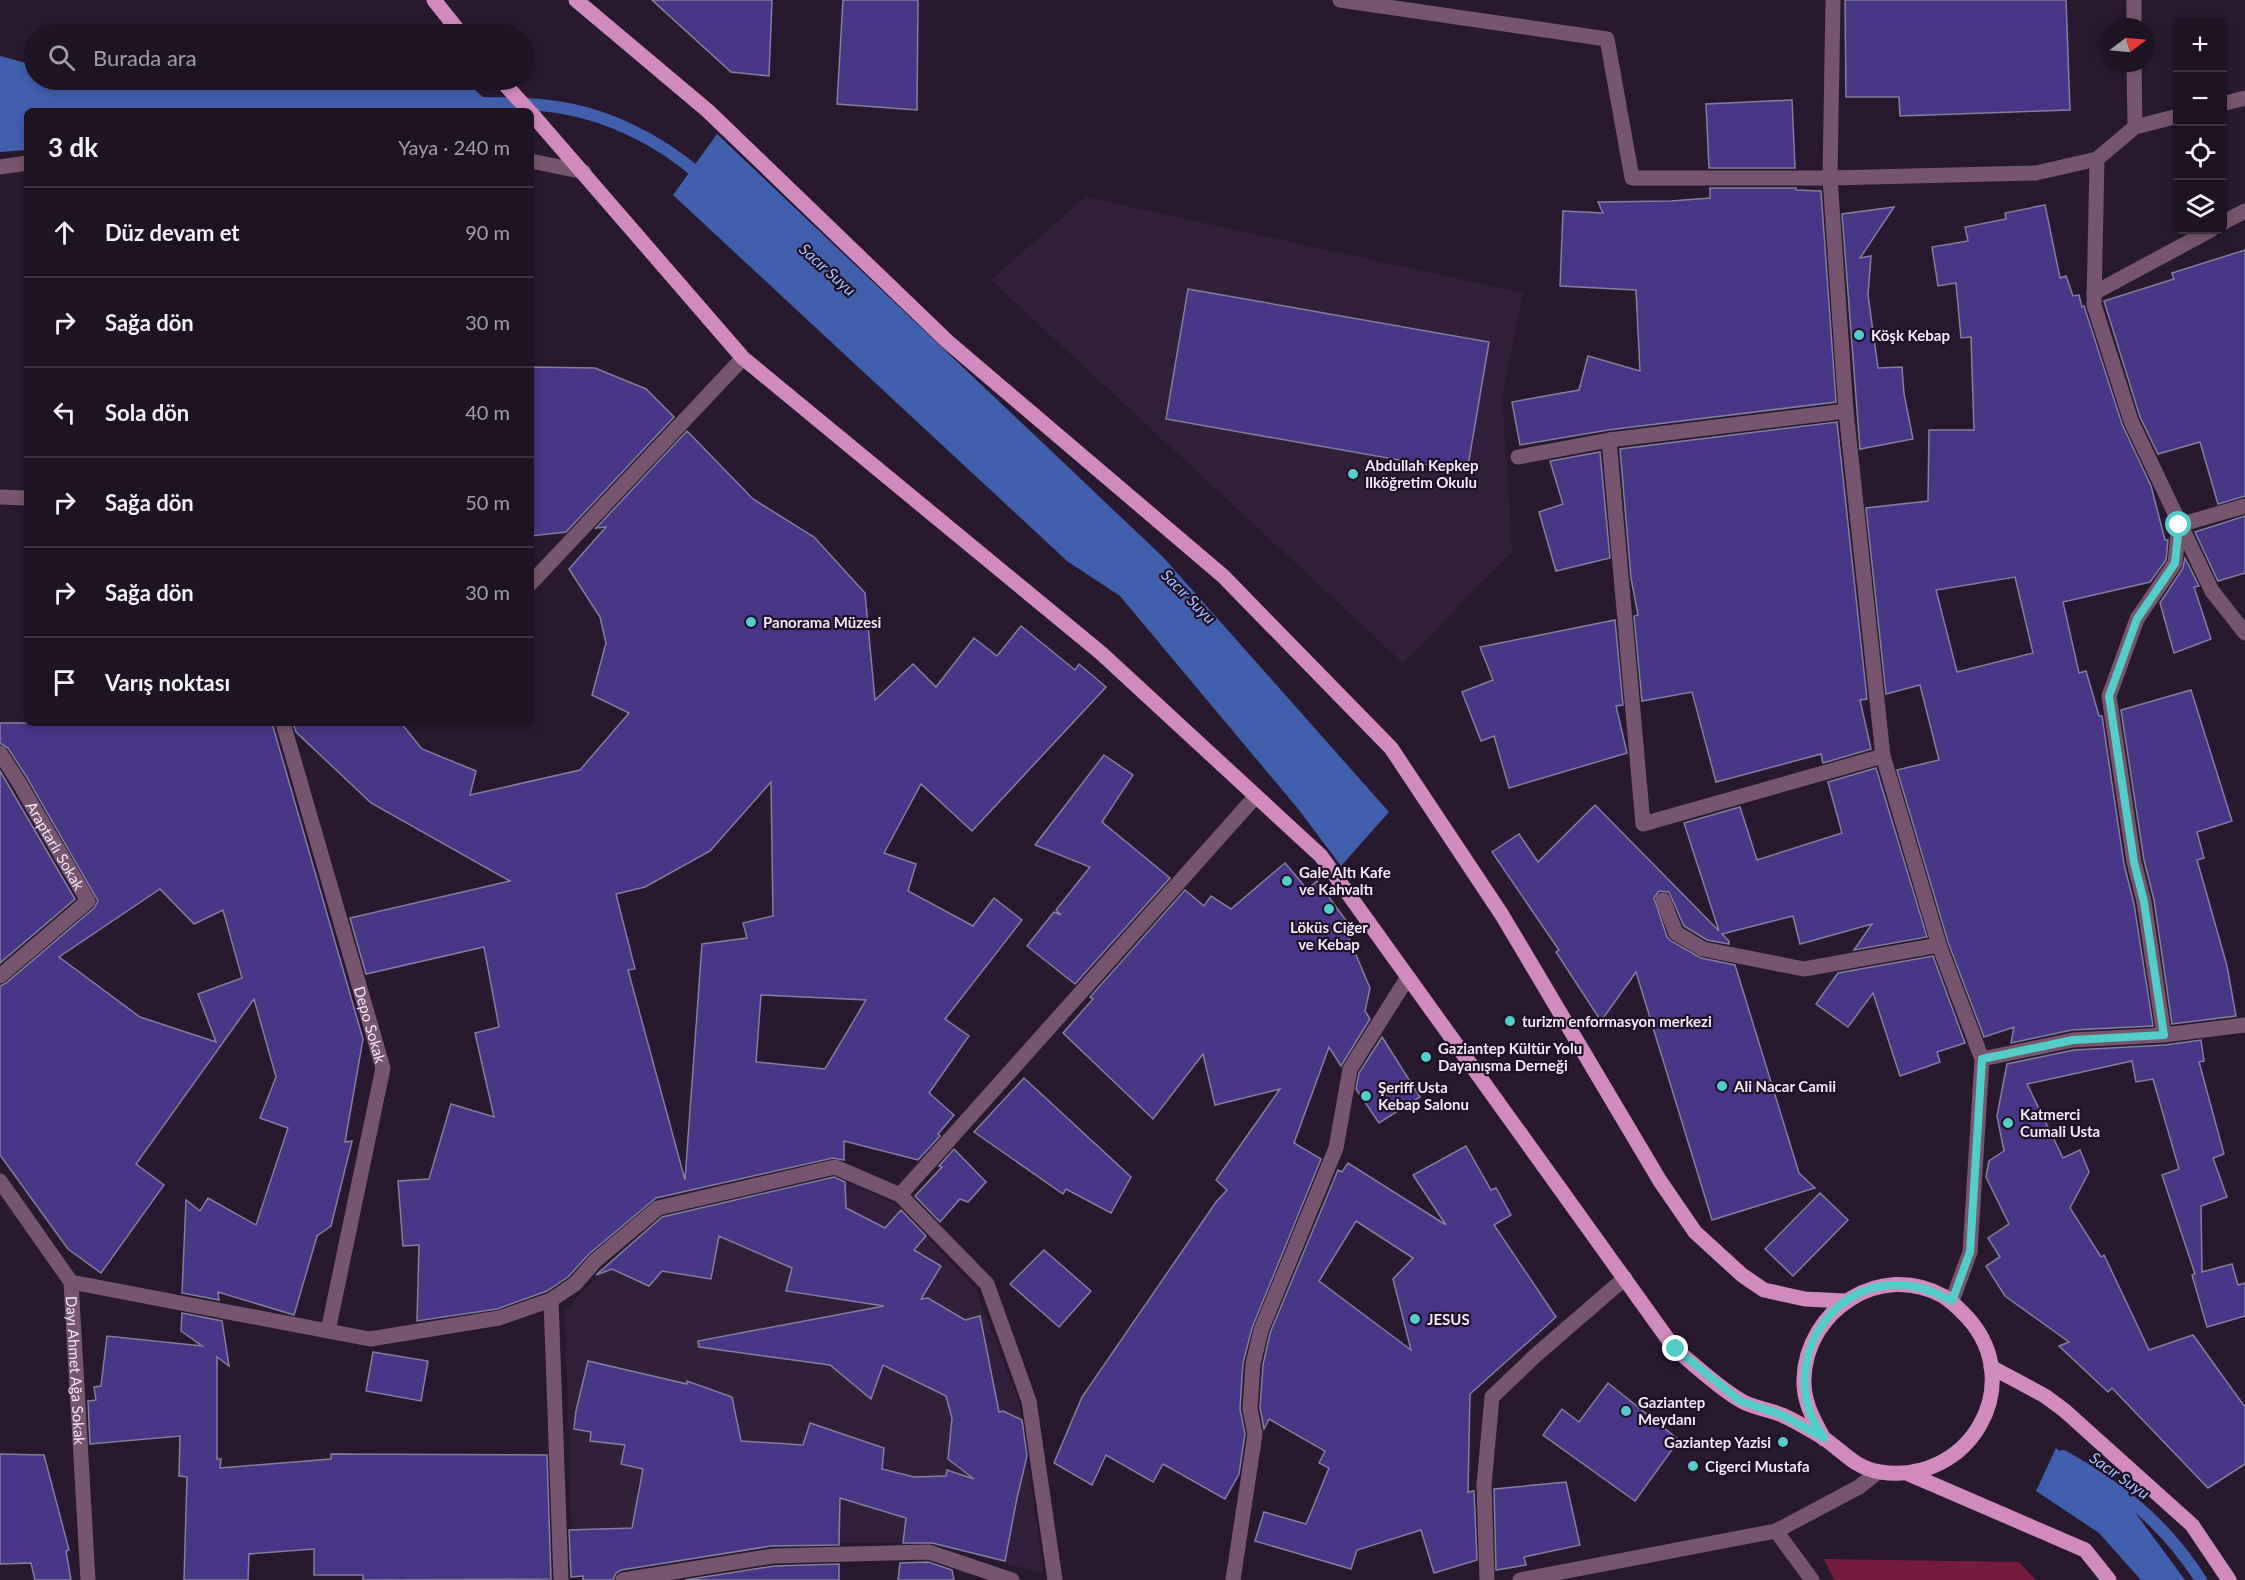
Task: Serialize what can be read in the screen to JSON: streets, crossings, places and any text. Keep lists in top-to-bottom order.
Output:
{
  "streets": {
    "street": ["Araptarlı Sokak", "Depo Sokak", "Dayı Ahmet Ağa Sokak"]
  },
  "water": ["Sacır Suyu"],
  "places": [
    "Köşk Kebap",
    "Abdullah Kepkep Ilköğretim Okulu",
    "Panorama Müzesi",
    "Gale Altı Kafe ve Kahvaltı",
    "Löküs Ciğer ve Kebap",
    "turizm enformasyon merkezi",
    "Gaziantep Kültür Yolu Dayanışma Derneği",
    "Ali Nacar Camii",
    "Şeriff Usta Kebap Salonu",
    "Katmerci Cumali Usta",
    "JESUS",
    "Gaziantep Meydanı",
    "Gaziantep Yazisi",
    "Cigerci Mustafa"
  ],
  "north": "right",
  "page": {
    "map_buttons": ["+", "−"],
    "search": "Burada ara",
    "heading": ["3 dk", "Yaya · 240 m"],
    "list": [
      ["Düz devam et", "90 m"],
      ["Sağa dön", "30 m"],
      ["Sola dön", "40 m"],
      ["Sağa dön", "50 m"],
      ["Sağa dön", "30 m"],
      "Varış noktası"
    ]
  }
}
